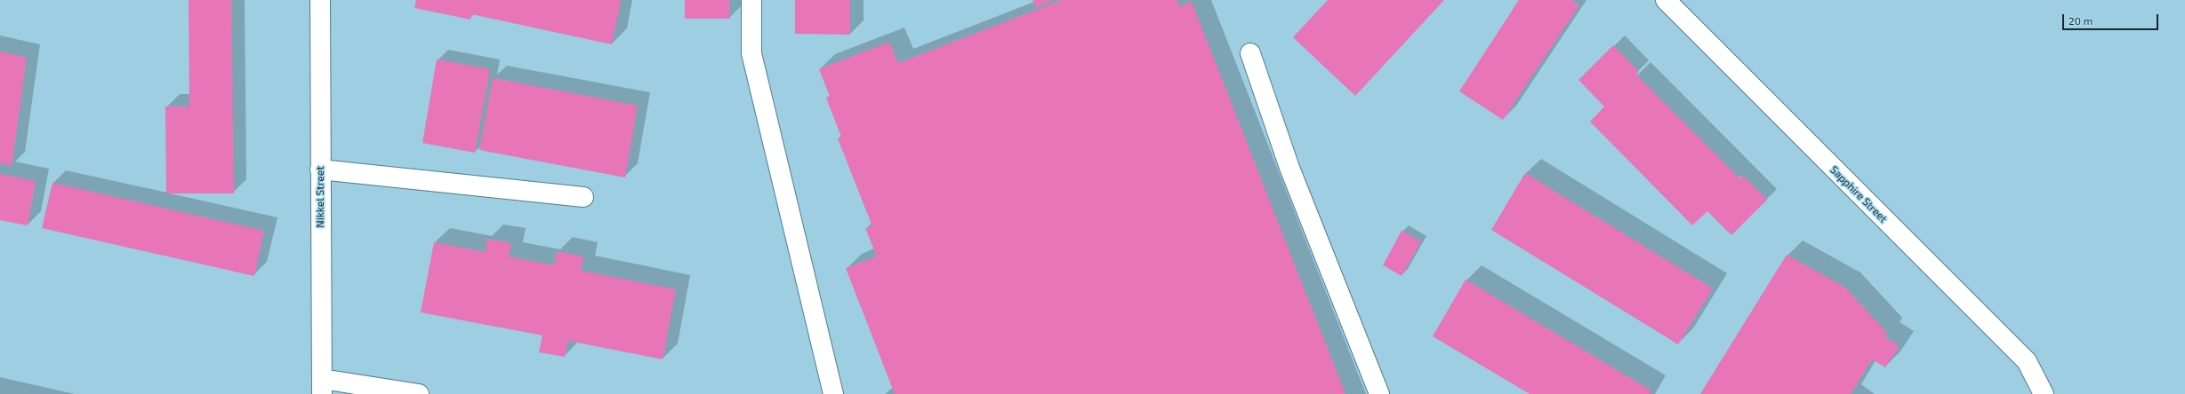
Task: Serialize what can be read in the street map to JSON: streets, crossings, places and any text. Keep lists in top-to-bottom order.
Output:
{
  "streets": {
    "street": ["Sapphire Street", "Nikkel Street"]
  },
  "scale_bar": "20 m"
}
